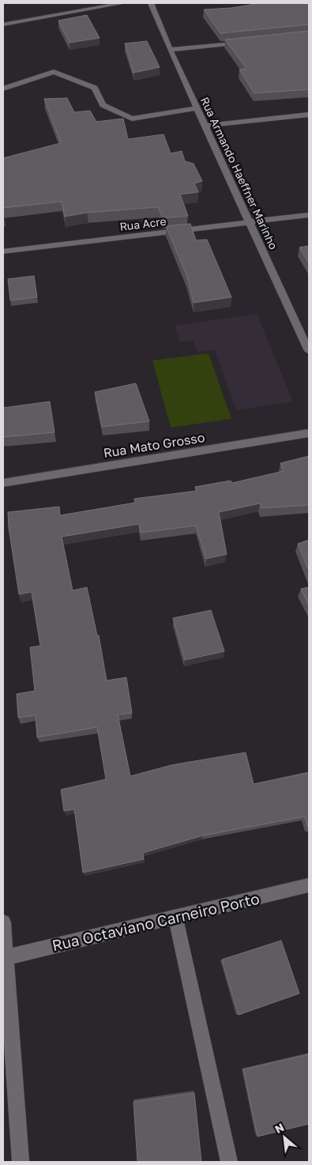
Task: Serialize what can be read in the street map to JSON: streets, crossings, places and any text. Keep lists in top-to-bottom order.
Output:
{
  "streets": {
    "street": [
      "Rua Armando Haeffner Marinho",
      "Rua Acre",
      "Rua Mato Grosso",
      "Rua Octaviano Carneiro Porto"
    ]
  },
  "crossings": [
    ["Rua Armando Haeffner Marinho", "Rua Acre"]
  ],
  "north": "top left"
}
